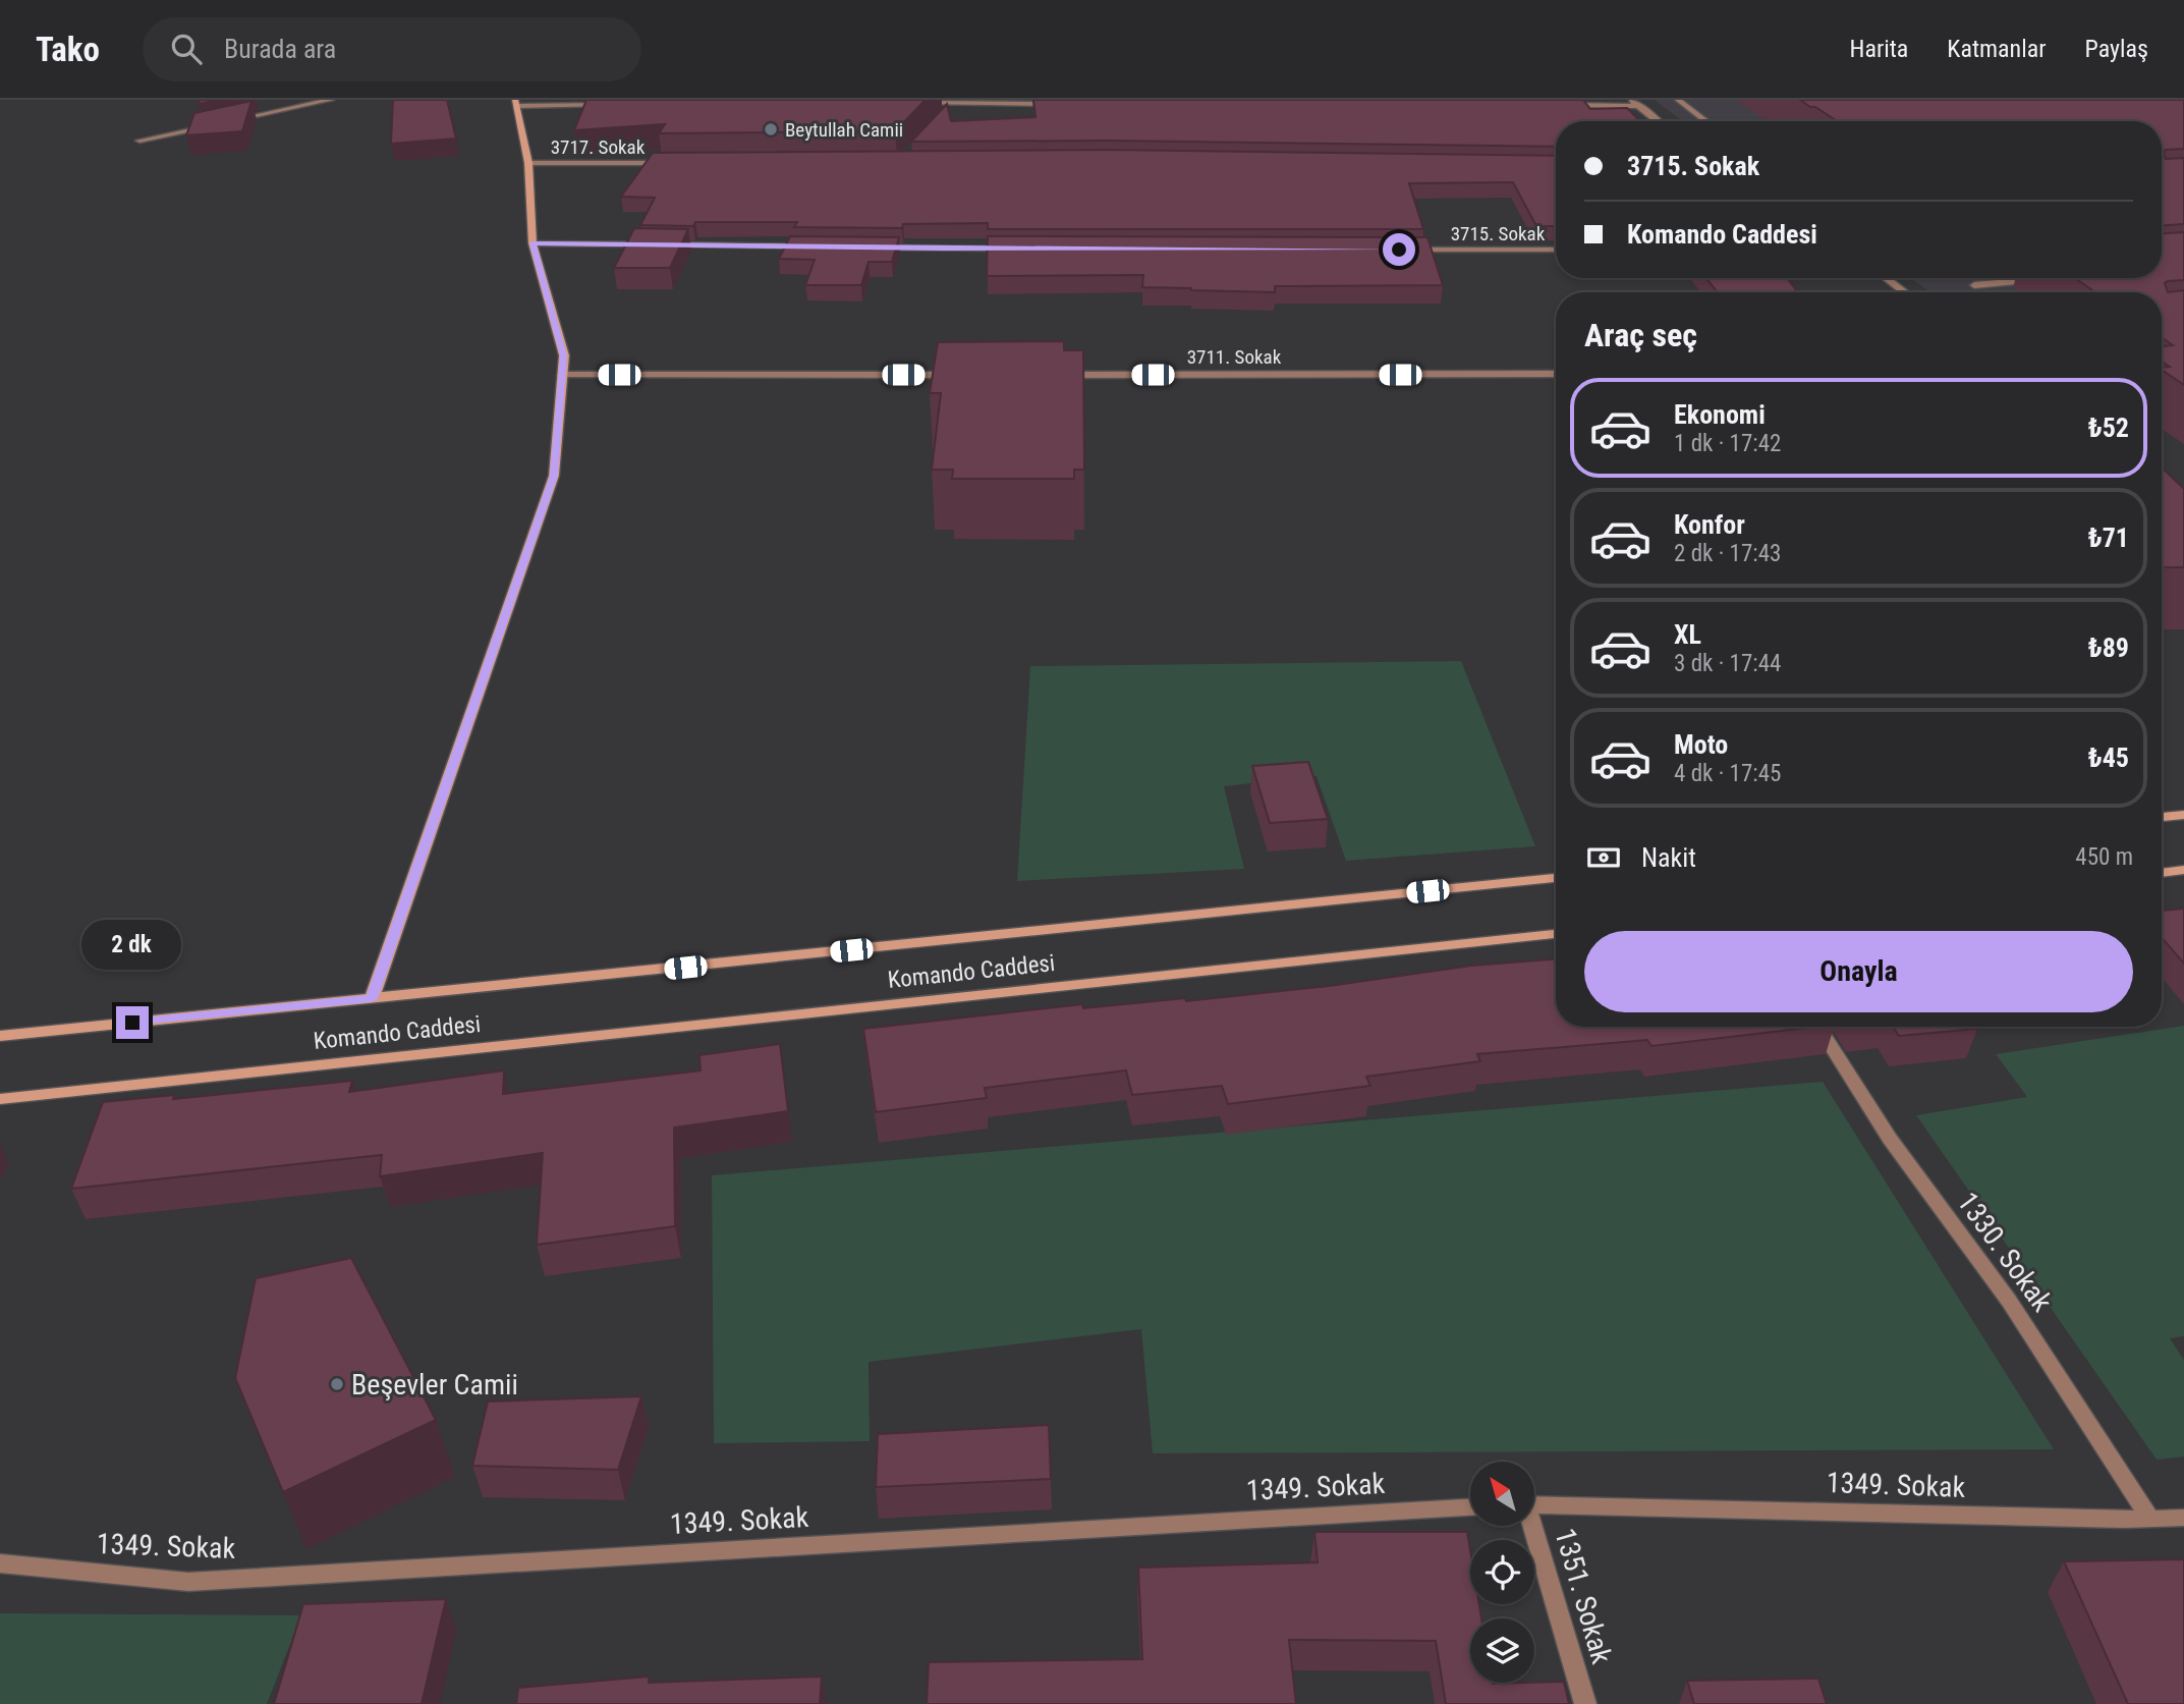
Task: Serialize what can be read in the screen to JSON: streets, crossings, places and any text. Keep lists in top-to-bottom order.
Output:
{
  "streets": {
    "main road": ["Komando Caddesi"],
    "street": [
      "3717. Sokak",
      "3715. Sokak",
      "3711. Sokak",
      "1330. Sokak",
      "1349. Sokak",
      "1351. Sokak"
    ]
  },
  "crossings": [
    ["1330. Sokak", "1349. Sokak"]
  ],
  "places": ["Beytullah Camii", "Beşevler Camii"],
  "north": "top left",
  "page": {
    "header": "Tako",
    "search": "Burada ara",
    "nav": ["Harita", "Katmanlar", "Paylaş"],
    "banner": ["3715. Sokak", "Komando Caddesi"],
    "heading": "Araç seç",
    "list": [
      {
        "name": "Ekonomi",
        "note": "1 dk · 17:42",
        "value": "₺52"
      },
      {
        "name": "Konfor",
        "note": "2 dk · 17:43",
        "value": "₺71"
      },
      {
        "name": "XL",
        "note": "3 dk · 17:44",
        "value": "₺89"
      },
      {
        "name": "Moto",
        "note": "4 dk · 17:45",
        "value": "₺45"
      }
    ],
    "pay": ["Nakit", "450 m"],
    "buttons": "Onayla",
    "bubble": "2 dk"
  }
}
